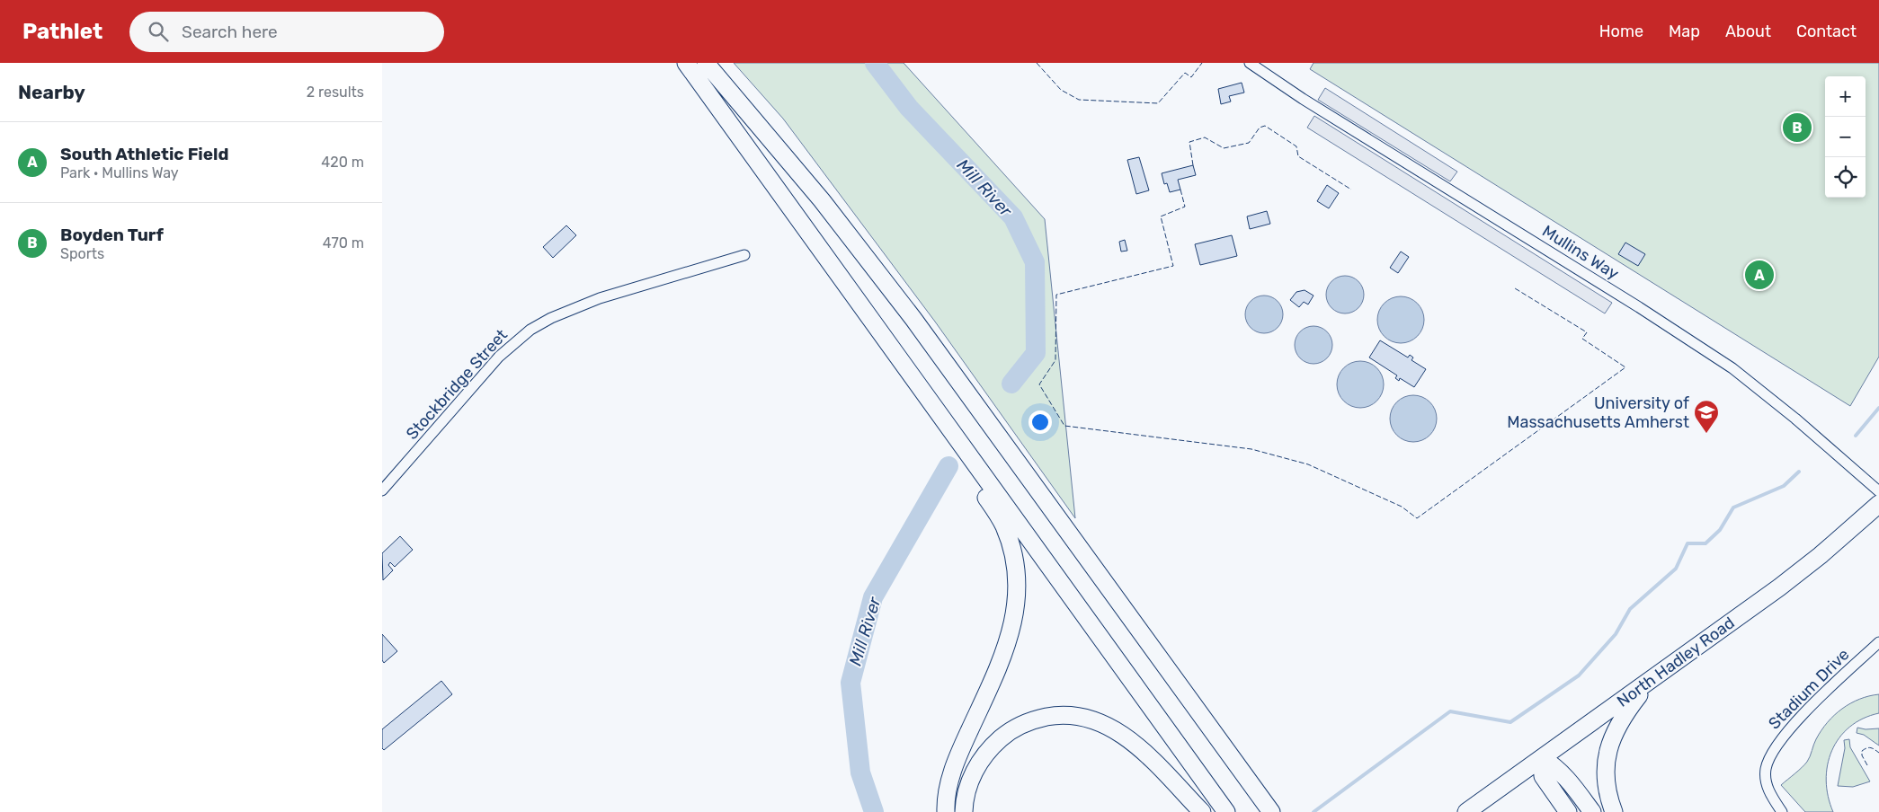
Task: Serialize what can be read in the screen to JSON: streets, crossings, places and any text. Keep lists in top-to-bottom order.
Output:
{
  "streets": {
    "main road": ["North Hadley Road"],
    "street": ["Mullins Way", "Stockbridge Street", "Stadium Drive"]
  },
  "water": ["Mill River"],
  "places": {
    "school or university": ["University of Massachusetts Amherst"]
  },
  "page": {
    "header": "Pathlet",
    "search": "Search here",
    "nav": [
      "Home",
      "Map",
      "About",
      "Contact"
    ],
    "heading": ["Nearby", "2 results"],
    "map_buttons": ["+", "−"],
    "pins": ["B", "A"],
    "list": [
      {
        "mark": "A",
        "name": "South Athletic Field",
        "note": "Park · Mullins Way",
        "value": "420 m"
      },
      {
        "mark": "B",
        "name": "Boyden Turf",
        "note": "Sports",
        "value": "470 m"
      }
    ]
  }
}
